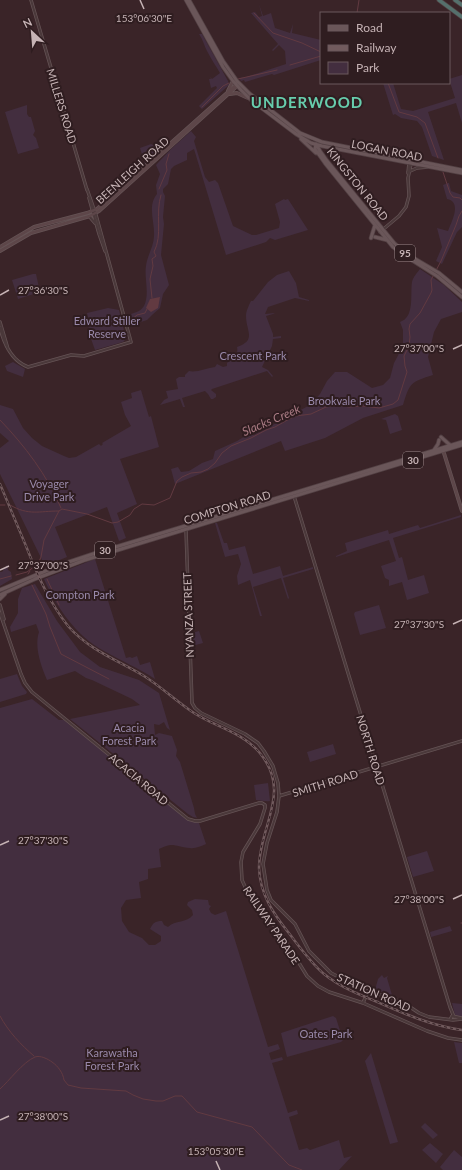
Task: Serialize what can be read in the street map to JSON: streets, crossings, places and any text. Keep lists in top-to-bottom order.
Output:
{
  "streets": {
    "main road": [
      "LOGAN ROAD",
      "BEENLEIGH ROAD",
      "KINGSTON ROAD",
      "95",
      "30",
      "COMPTON ROAD"
    ],
    "street": [
      "MILLERS ROAD",
      "NYANZA STREET",
      "NORTH ROAD",
      "ACACIA ROAD",
      "SMITH ROAD",
      "RAILWAY PARADE",
      "STATION ROAD"
    ]
  },
  "crossings": [
    ["MILLERS ROAD", "BEENLEIGH ROAD"],
    ["LOGAN ROAD", "BEENLEIGH ROAD"],
    ["LOGAN ROAD", "KINGSTON ROAD"],
    ["LOGAN ROAD", "95"],
    ["KINGSTON ROAD", "95"],
    ["COMPTON ROAD", "NYANZA STREET"],
    ["COMPTON ROAD", "NORTH ROAD"],
    ["NYANZA STREET", "STATION ROAD"],
    ["NORTH ROAD", "SMITH ROAD"],
    ["NORTH ROAD", "STATION ROAD"],
    ["ACACIA ROAD", "RAILWAY PARADE"],
    ["SMITH ROAD", "STATION ROAD"]
  ],
  "districts": ["UNDERWOOD"],
  "water": ["Slacks Creek"],
  "parks": [
    "Edward Stiller Reserve",
    "Crescent Park",
    "Brookvale Park",
    "Voyager Drive Park",
    "Compton Park",
    "Acacia Forest Park",
    "Oates Park",
    "Karawatha Forest Park"
  ],
  "legend": ["Road", "Railway", "Park"],
  "north": "top left",
  "coordinates": [
    "153°06'30\"E",
    "27°36'30\"S",
    "27°37'00\"S",
    "27°37'30\"S",
    "27°38'00\"S",
    "153°05'30\"E"
  ]
}
